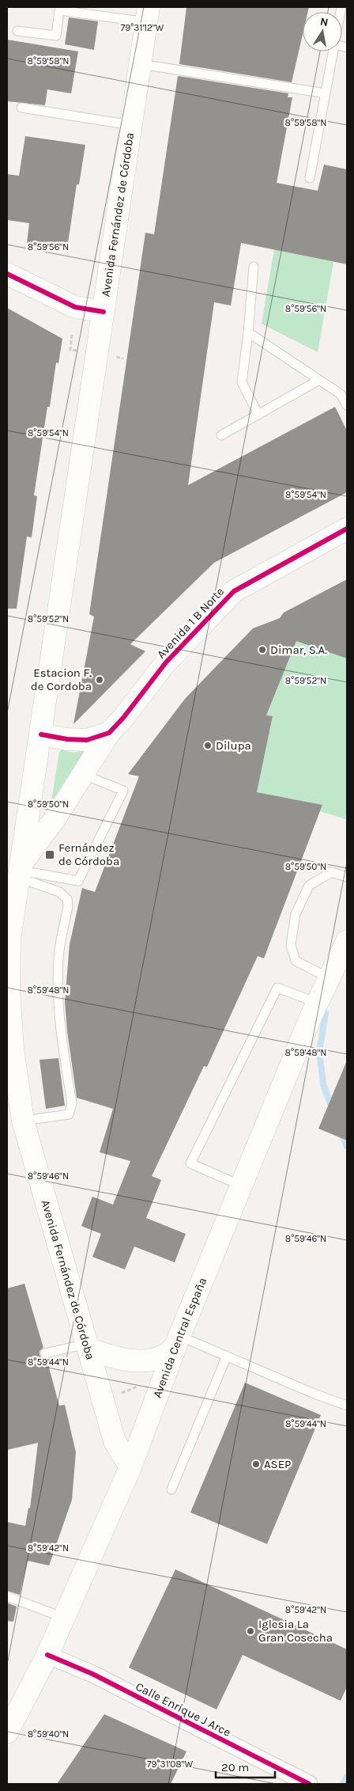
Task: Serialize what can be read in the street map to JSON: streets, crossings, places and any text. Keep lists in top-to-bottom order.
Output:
{
  "streets": {
    "main road": ["Avenida Fernández de Córdoba", "Avenida 1 B Norte", "Avenida Central España"],
    "street": ["Calle Enrique J Arce"]
  },
  "crossings": [
    ["Avenida Fernández de Córdoba", "Avenida 1 B Norte"],
    ["Avenida Fernández de Córdoba", "Avenida Central España"],
    ["Avenida Central España", "Calle Enrique J Arce"]
  ],
  "places": {
    "other": [
      "Dimar, S.A.",
      "Estacion F. de Cordoba",
      "Dilupa",
      "ASEP",
      "Iglesia La Gran Cosecha"
    ],
    "transit": ["Fernández de Córdoba"]
  },
  "scale_bar": "20 m",
  "north": "top",
  "coordinates": [
    "79°31'12\"W",
    "8°59'58\"N",
    "8°59'56\"N",
    "8°59'54\"N",
    "8°59'52\"N",
    "8°59'50\"N",
    "8°59'48\"N",
    "8°59'46\"N",
    "8°59'44\"N",
    "8°59'42\"N",
    "8°59'40\"N",
    "79°31'08\"W"
  ]
}
